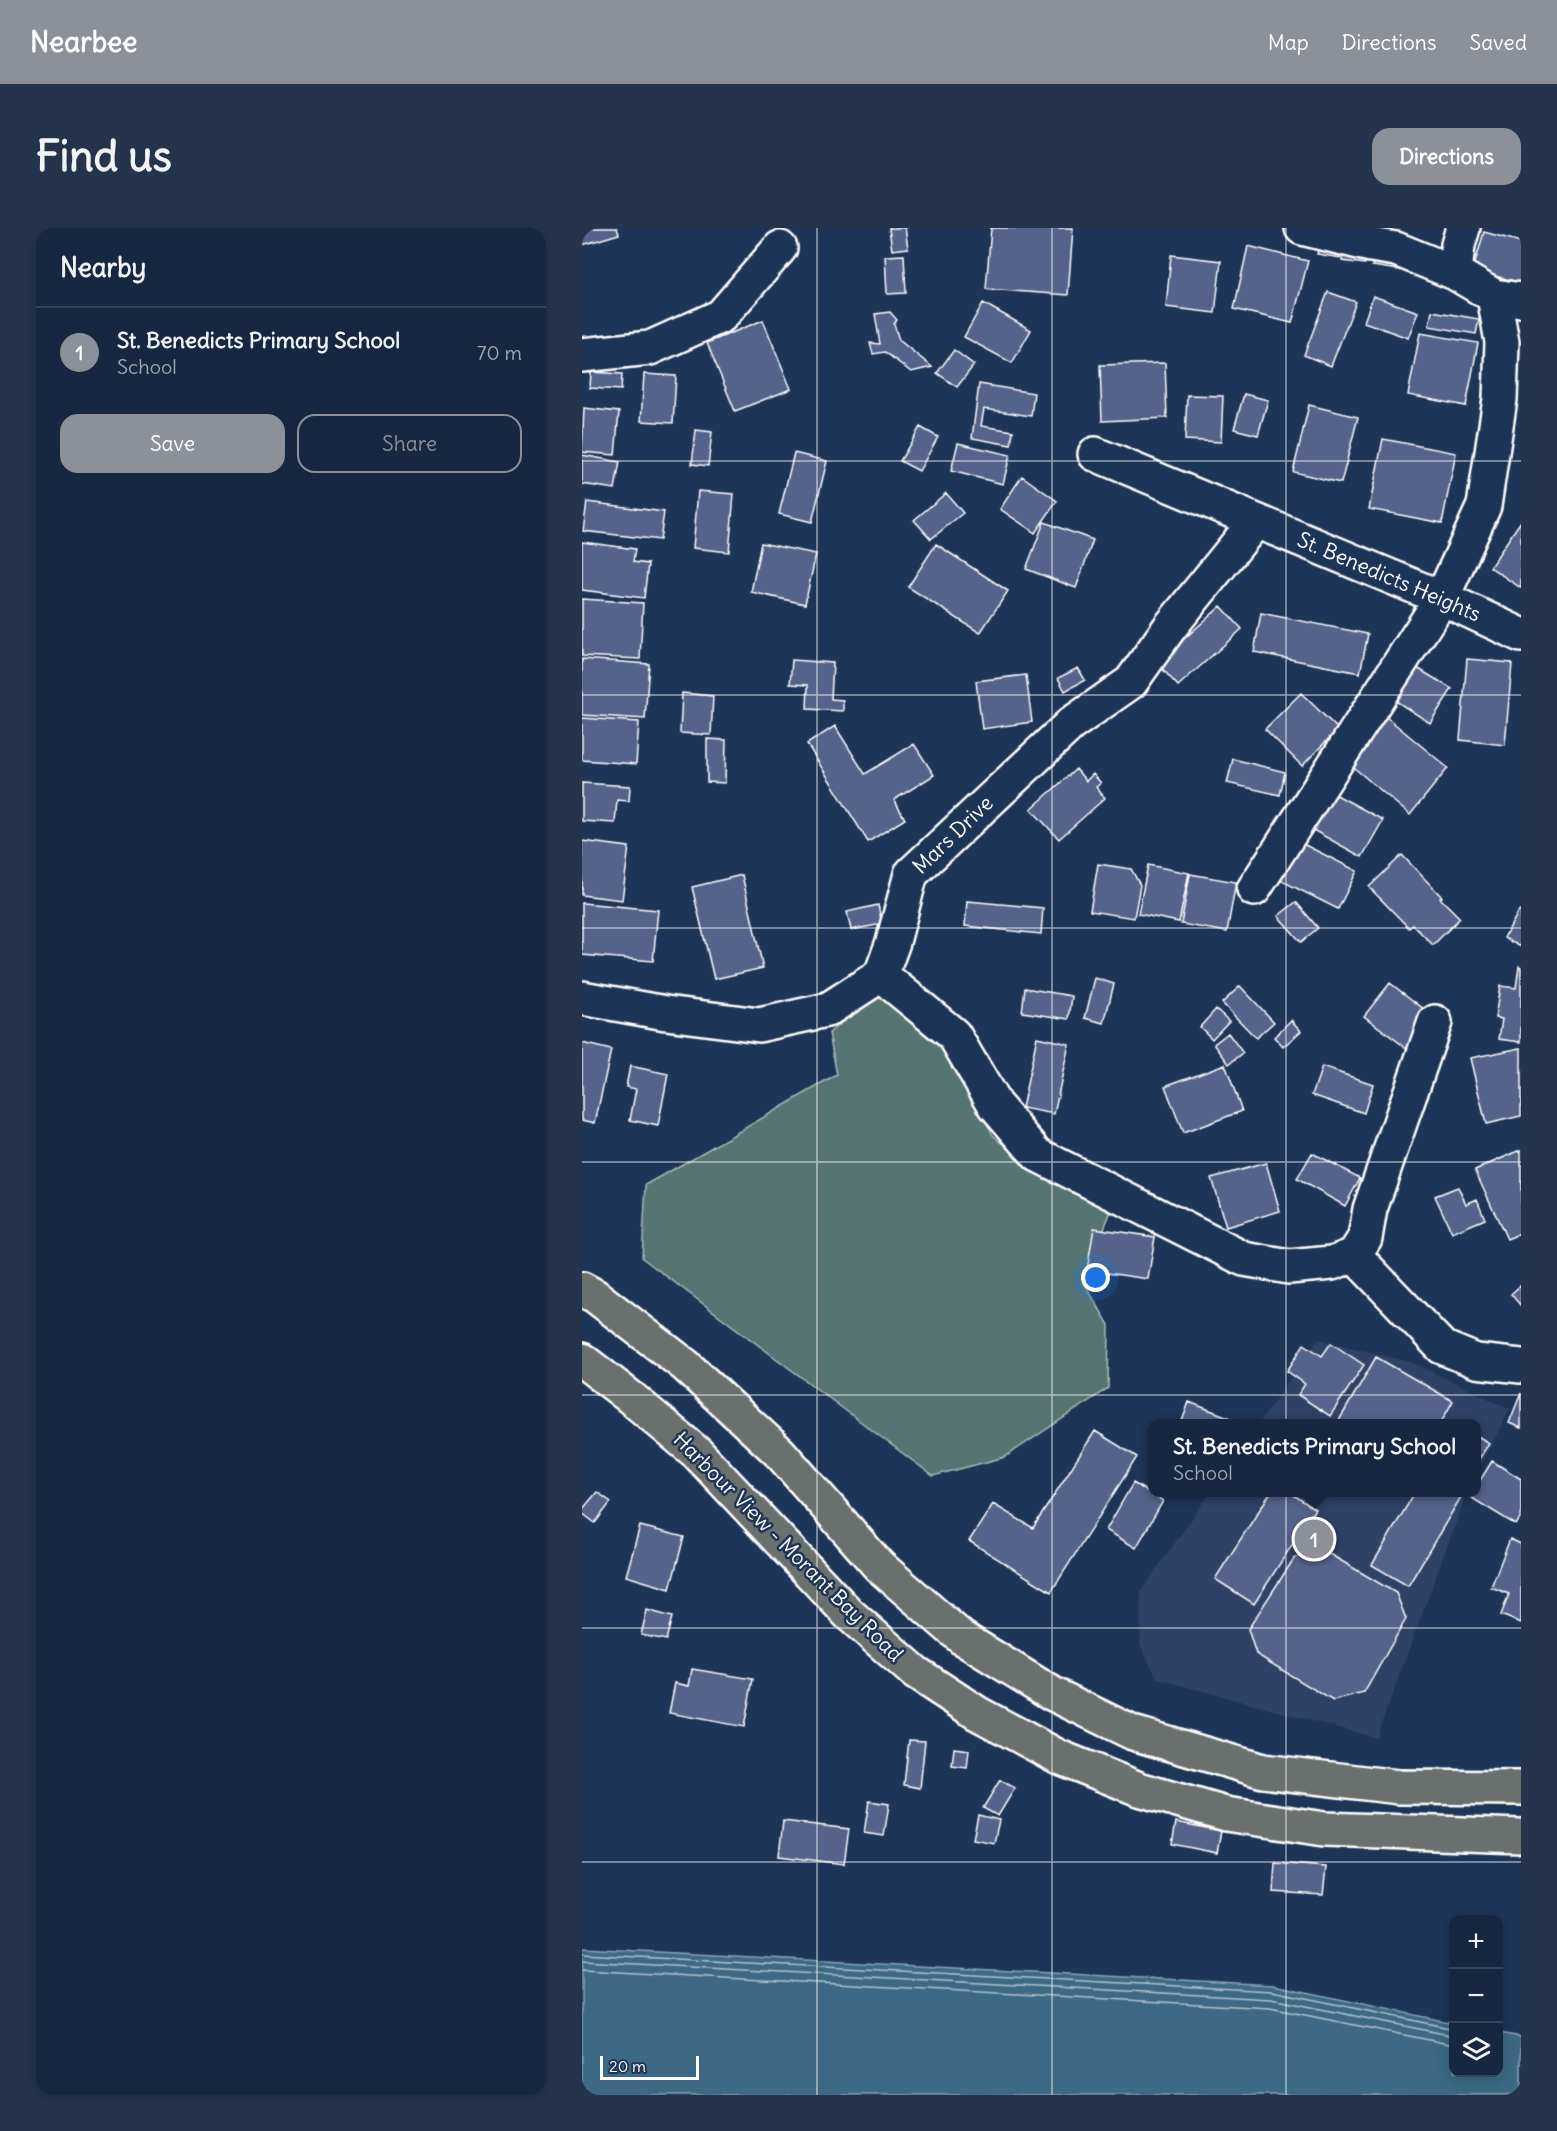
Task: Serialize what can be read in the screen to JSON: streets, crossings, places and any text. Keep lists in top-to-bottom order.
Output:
{
  "streets": {
    "highway": ["Harbour View - Morant Bay Road"],
    "street": ["St. Benedicts Heights", "Mars Drive"]
  },
  "crossings": [
    ["St. Benedicts Heights", "Mars Drive"]
  ],
  "scale_bar": "20 m",
  "page": {
    "header": "Nearbee",
    "nav": ["Map", "Directions", "Saved"],
    "buttons": [
      "Directions",
      ["Save", "Share"]
    ],
    "title": "Find us",
    "heading": "Nearby",
    "list": [
      {
        "mark": "1",
        "name": "St. Benedicts Primary School",
        "note": "School",
        "value": "70 m"
      }
    ],
    "popup": ["St. Benedicts Primary School", "School"],
    "pins": "1",
    "map_buttons": ["+", "−"],
    "scale": "20 m"
  }
}
